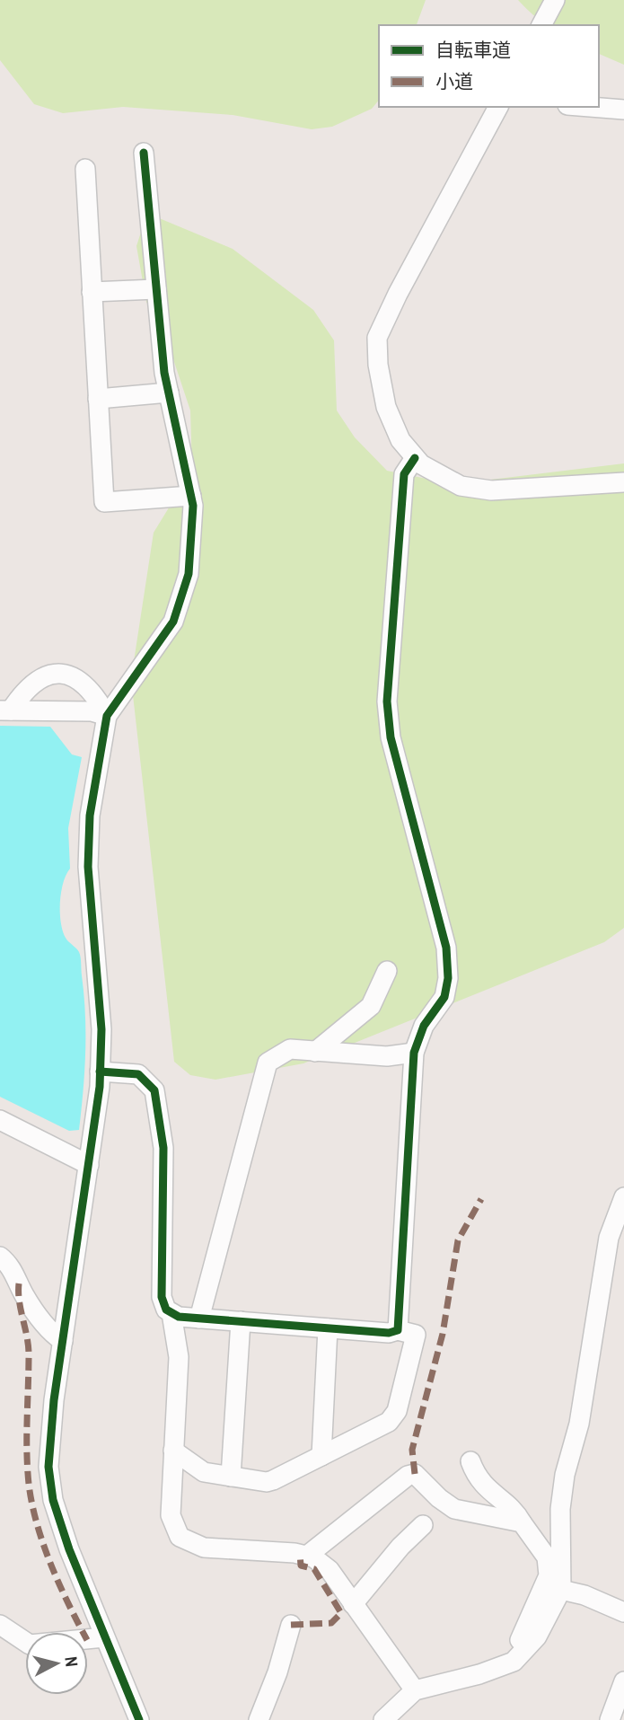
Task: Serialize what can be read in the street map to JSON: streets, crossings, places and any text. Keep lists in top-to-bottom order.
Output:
{
  "legend": ["自転車道", "小道"],
  "north": "right"
}
